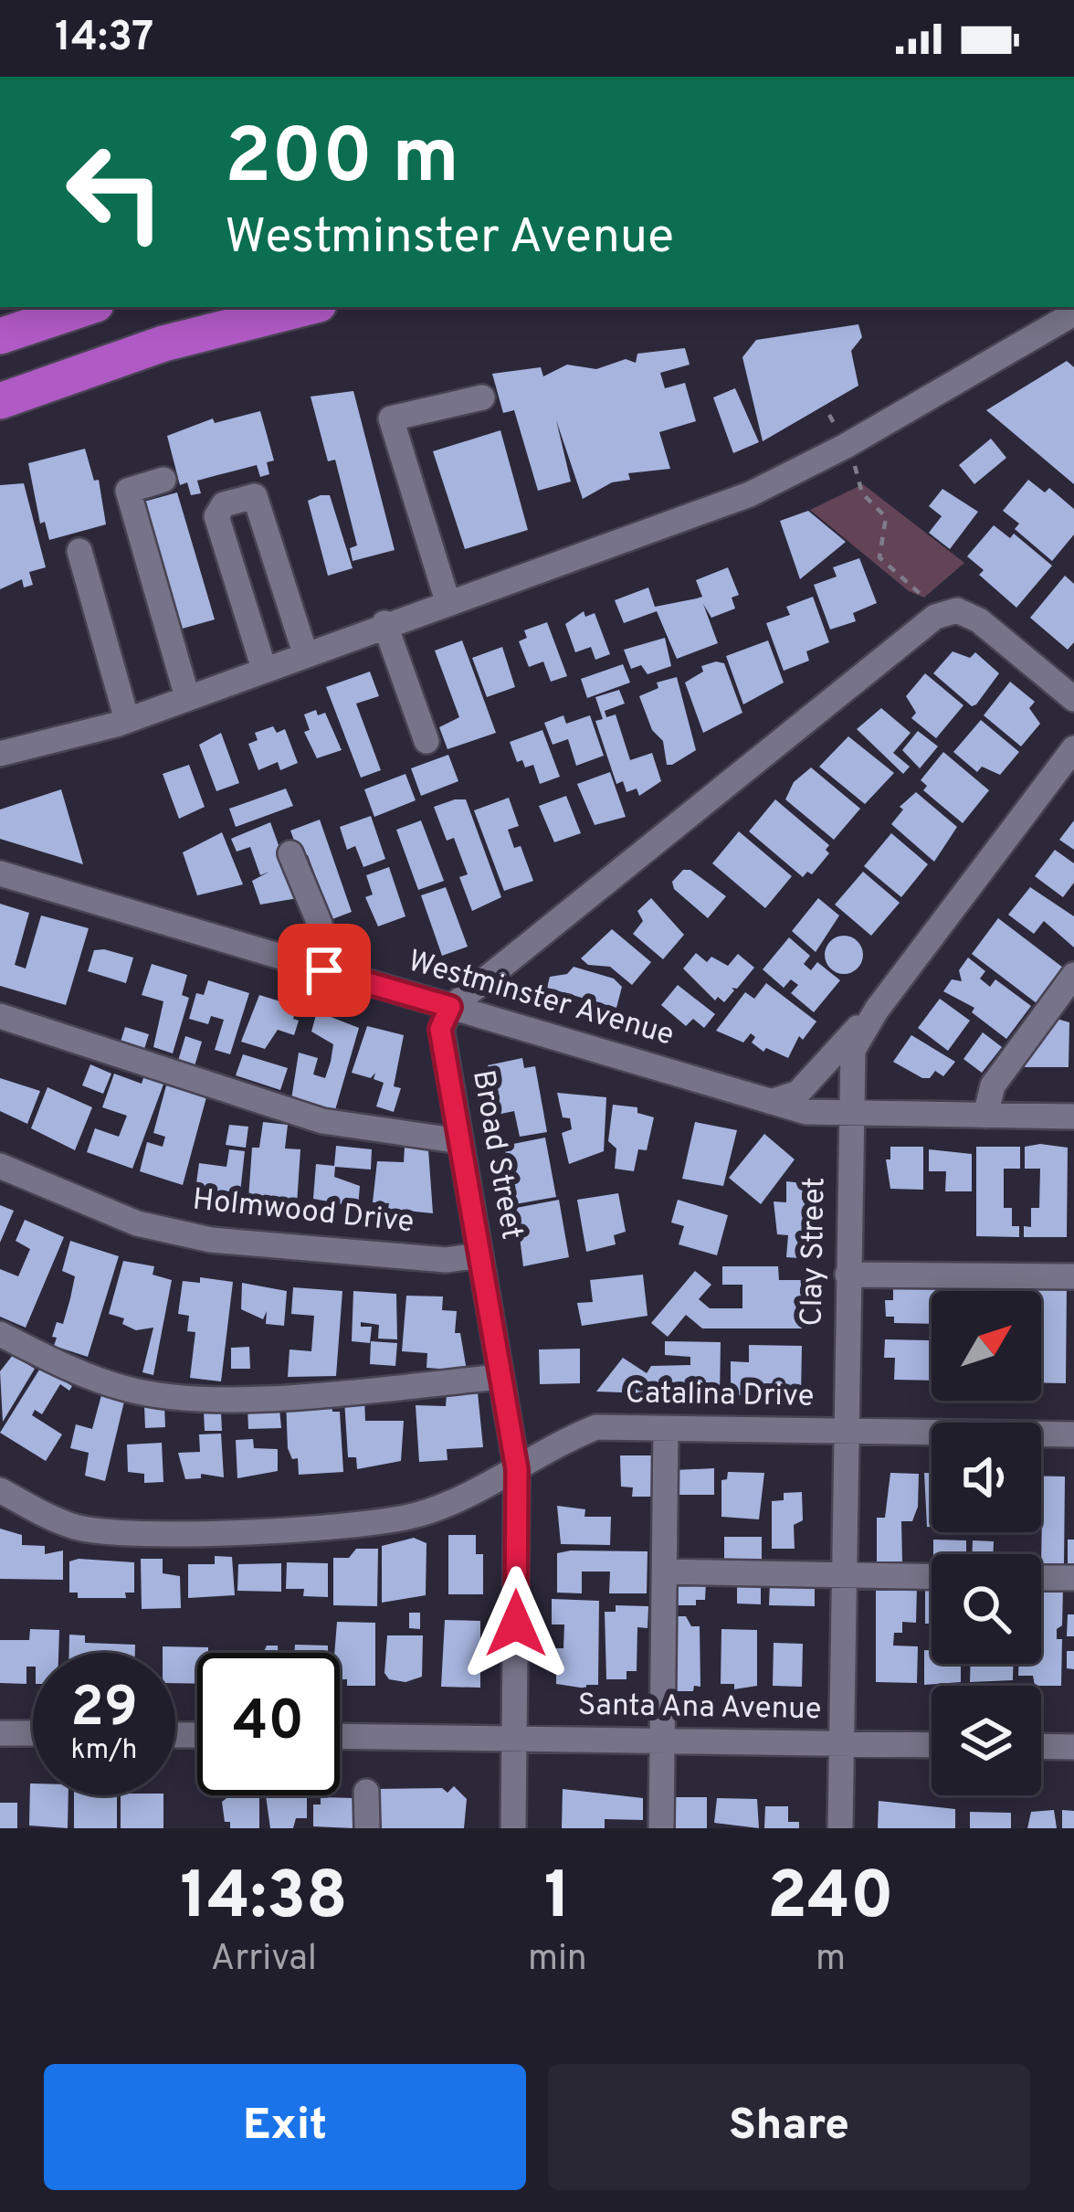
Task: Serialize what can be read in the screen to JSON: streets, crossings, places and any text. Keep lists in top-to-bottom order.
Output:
{
  "streets": {
    "street": [
      "Westminster Avenue",
      "Broad Street",
      "Holmwood Drive",
      "Clay Street",
      "Catalina Drive",
      "Santa Ana Avenue"
    ]
  },
  "crossings": [
    ["Westminster Avenue", "Broad Street"],
    ["Westminster Avenue", "Clay Street"],
    ["Broad Street", "Holmwood Drive"],
    ["Broad Street", "Catalina Drive"],
    ["Broad Street", "Santa Ana Avenue"],
    ["Clay Street", "Catalina Drive"],
    ["Clay Street", "Santa Ana Avenue"]
  ],
  "north": "top right",
  "page": {
    "status": "14:37",
    "turn": ["200 m", "Westminster Avenue"],
    "speed": "29 km/h",
    "limit": "40",
    "eta": [
      "14:38",
      "Arrival",
      "1",
      "min",
      "240",
      "m"
    ],
    "buttons": ["Exit", "Share"]
  }
}
